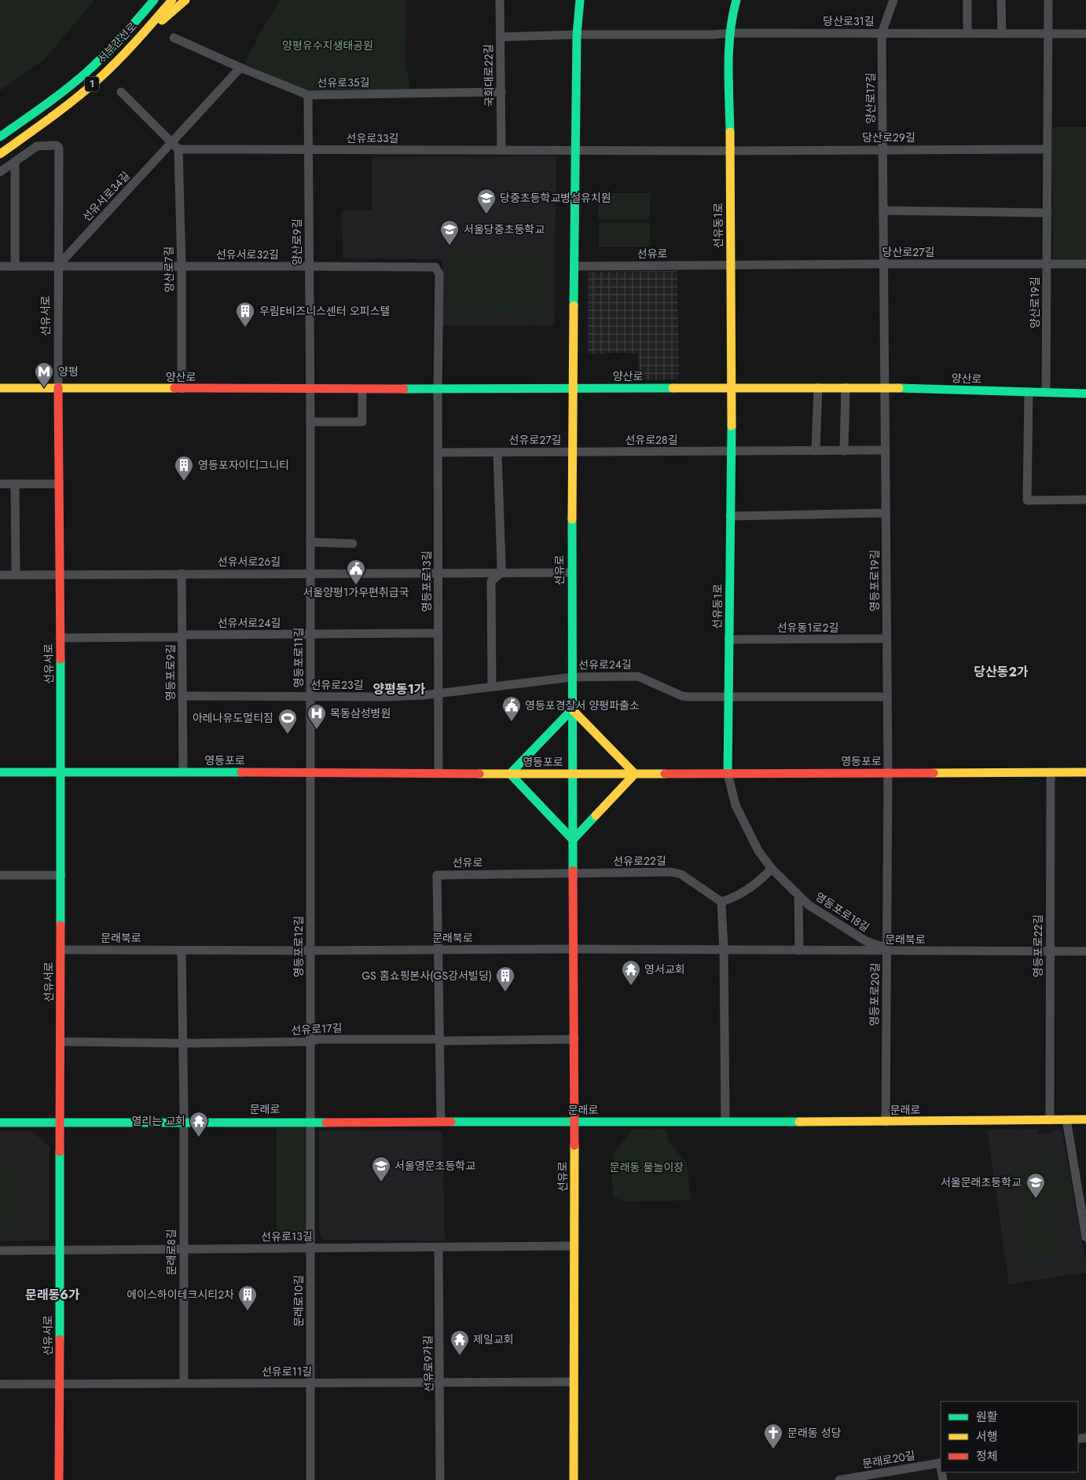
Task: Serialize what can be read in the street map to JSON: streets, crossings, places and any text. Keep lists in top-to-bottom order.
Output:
{
  "streets": {
    "street": [
      "당산로31길",
      "서부간선로",
      "국회대로22길",
      "선유로35길",
      "1",
      "양산로17길",
      "당산로29길",
      "선유로33길",
      "선유서로34길",
      "선유동1로",
      "양산로9길",
      "당산로27길",
      "선유로",
      "선유서로32길",
      "양산로7길",
      "양산로19길",
      "선유서로",
      "양산로",
      "선유로27길",
      "선유로28길",
      "선유서로26길",
      "영등포로19길",
      "영등포로13길",
      "선유서로24길",
      "선유동1로2길",
      "영등포로11길",
      "선유로24길",
      "영등포로9길",
      "선유로23길",
      "영등포로",
      "선유로22길",
      "영등포로18길",
      "문래북로",
      "영등포로22길",
      "영등포로12길",
      "영등포로20길",
      "선유로17길",
      "문래로",
      "선유로13길",
      "문래로8길",
      "문래로10길",
      "선유로9가길",
      "선유로11길",
      "문래로20길"
    ]
  },
  "crossings": [
    ["당산로31길", "양산로17길"],
    ["당산로31길", "선유동1로"],
    ["당산로31길", "양산로19길"],
    ["국회대로22길", "선유로35길"],
    ["국회대로22길", "선유로33길"],
    ["선유로35길", "선유서로34길"],
    ["선유로35길", "양산로9길"],
    ["양산로17길", "당산로29길"],
    ["양산로17길", "당산로27길"],
    ["양산로17길", "양산로"],
    ["양산로17길", "영등포로19길"],
    ["당산로29길", "선유동1로"],
    ["당산로29길", "양산로19길"],
    ["선유로33길", "선유서로34길"],
    ["선유로33길", "양산로9길"],
    ["선유로33길", "선유로"],
    ["선유로33길", "양산로7길"],
    ["선유서로34길", "선유서로32길"],
    ["선유서로34길", "양산로7길"],
    ["선유서로34길", "선유서로"],
    ["선유동1로", "당산로27길"],
    ["선유동1로", "선유로"],
    ["선유동1로", "양산로"],
    ["선유동1로", "선유로28길"],
    ["선유동1로", "선유동1로2길"],
    ["선유동1로", "선유로24길"],
    ["선유동1로", "영등포로"],
    ["선유동1로", "영등포로18길"],
    ["양산로9길", "선유서로32길"],
    ["양산로9길", "양산로"],
    ["양산로9길", "영등포로11길"],
    ["당산로27길", "선유로"],
    ["당산로27길", "양산로19길"],
    ["선유로", "양산로"],
    ["선유로", "선유로27길"],
    ["선유로", "선유로28길"],
    ["선유로", "선유서로26길"],
    ["선유로", "선유로24길"],
    ["선유로", "선유로23길"],
    ["선유로", "영등포로"],
    ["선유로", "선유로22길"],
    ["선유로", "문래북로"],
    ["선유로", "선유로17길"],
    ["선유로", "문래로"],
    ["선유로", "선유로13길"],
    ["선유로", "선유로11길"],
    ["선유서로32길", "양산로7길"],
    ["선유서로32길", "선유서로"],
    ["선유서로32길", "양산로"],
    ["선유서로32길", "영등포로13길"],
    ["양산로7길", "양산로"],
    ["양산로19길", "양산로"],
    ["선유서로", "양산로"],
    ["선유서로", "선유서로26길"],
    ["선유서로", "선유서로24길"],
    ["선유서로", "영등포로"],
    ["선유서로", "문래북로"],
    ["선유서로", "선유로17길"],
    ["선유서로", "문래로"],
    ["선유서로", "선유로13길"],
    ["선유서로", "선유로11길"],
    ["양산로", "영등포로19길"],
    ["양산로", "영등포로13길"],
    ["양산로", "영등포로11길"],
    ["선유로27길", "선유로28길"],
    ["선유로27길", "선유서로26길"],
    ["선유로27길", "영등포로13길"],
    ["선유서로26길", "영등포로13길"],
    ["선유서로26길", "영등포로11길"],
    ["선유서로26길", "영등포로9길"],
    ["영등포로19길", "선유동1로2길"],
    ["영등포로19길", "영등포로"],
    ["영등포로19길", "영등포로20길"],
    ["영등포로13길", "선유서로24길"],
    ["영등포로13길", "선유로23길"],
    ["영등포로13길", "영등포로"],
    ["선유서로24길", "영등포로11길"],
    ["선유서로24길", "영등포로9길"],
    ["영등포로11길", "선유로23길"],
    ["영등포로11길", "영등포로"],
    ["영등포로11길", "영등포로12길"],
    ["선유로24길", "선유로23길"],
    ["영등포로9길", "선유로23길"],
    ["영등포로9길", "영등포로"],
    ["영등포로", "영등포로18길"],
    ["영등포로", "영등포로22길"],
    ["영등포로", "영등포로12길"],
    ["영등포로", "영등포로20길"],
    ["영등포로18길", "문래북로"],
    ["영등포로18길", "영등포로20길"],
    ["문래북로", "영등포로22길"],
    ["문래북로", "영등포로12길"],
    ["문래북로", "영등포로20길"],
    ["영등포로22길", "문래로"],
    ["영등포로12길", "선유로17길"],
    ["영등포로12길", "문래로"],
    ["영등포로12길", "문래로10길"],
    ["영등포로20길", "문래로"],
    ["문래로", "문래로8길"],
    ["문래로", "문래로10길"],
    ["선유로13길", "문래로8길"],
    ["선유로13길", "문래로10길"],
    ["선유로13길", "선유로9가길"],
    ["문래로8길", "선유로11길"],
    ["문래로10길", "선유로11길"],
    ["선유로9가길", "선유로11길"]
  ],
  "districts": ["당산동2가", "양평동1가", "문래동6가"],
  "parks": ["양평유수지생태공원", "문래동 물놀이장"],
  "places": {
    "school or university": [
      "당중초등학교병설유치원",
      "서울당중초등학교",
      "서울영문초등학교",
      "서울문래초등학교"
    ],
    "building": [
      "우림E비즈니스센터 오피스텔",
      "영등포자이디그니티",
      "GS 홈쇼핑본사(GS강서빌딩)",
      "에이스하이테크시티2차"
    ],
    "metro station": ["양평"],
    "public building": ["서울양평1가우편취급국", "영등포경찰서 양평파출소"],
    "hospital": ["목동삼성병원"],
    "sports": ["아레나유도멀티짐"],
    "temple": ["영서교회", "열리는 교회", "제일교회"],
    "church": ["문래동 성당"]
  },
  "legend": ["원활", "서행", "정체"]
}
